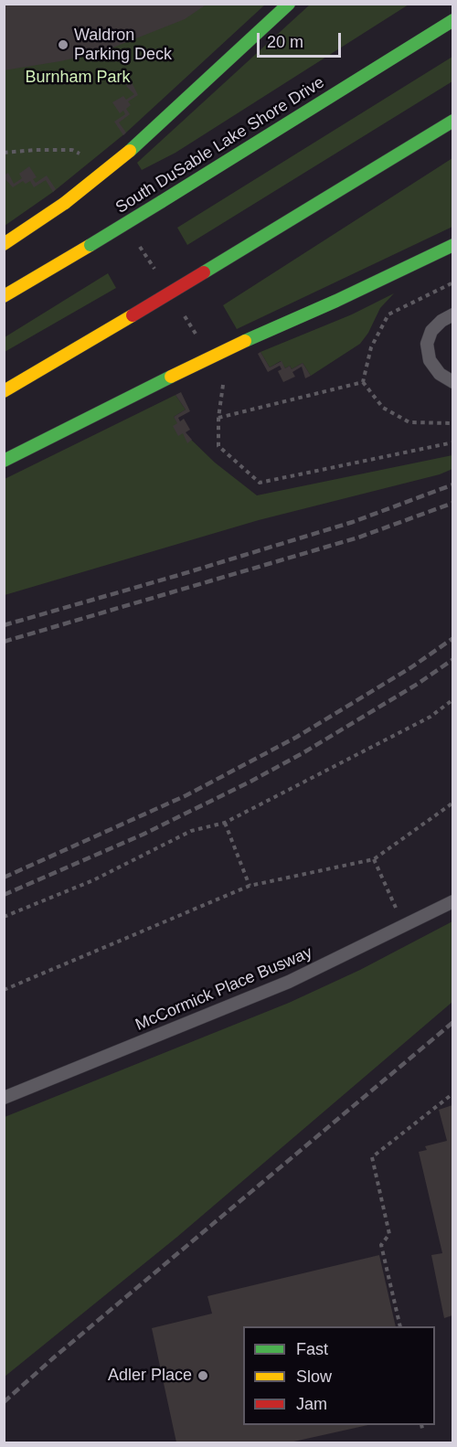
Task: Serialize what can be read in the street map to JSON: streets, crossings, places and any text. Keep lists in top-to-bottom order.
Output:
{
  "streets": {
    "highway": ["South DuSable Lake Shore Drive"],
    "lane": ["McCormick Place Busway"]
  },
  "parks": ["Burnham Park"],
  "places": ["Waldron Parking Deck", "Adler Place"],
  "legend": ["Fast", "Slow", "Jam"],
  "scale_bar": "20 m"
}
